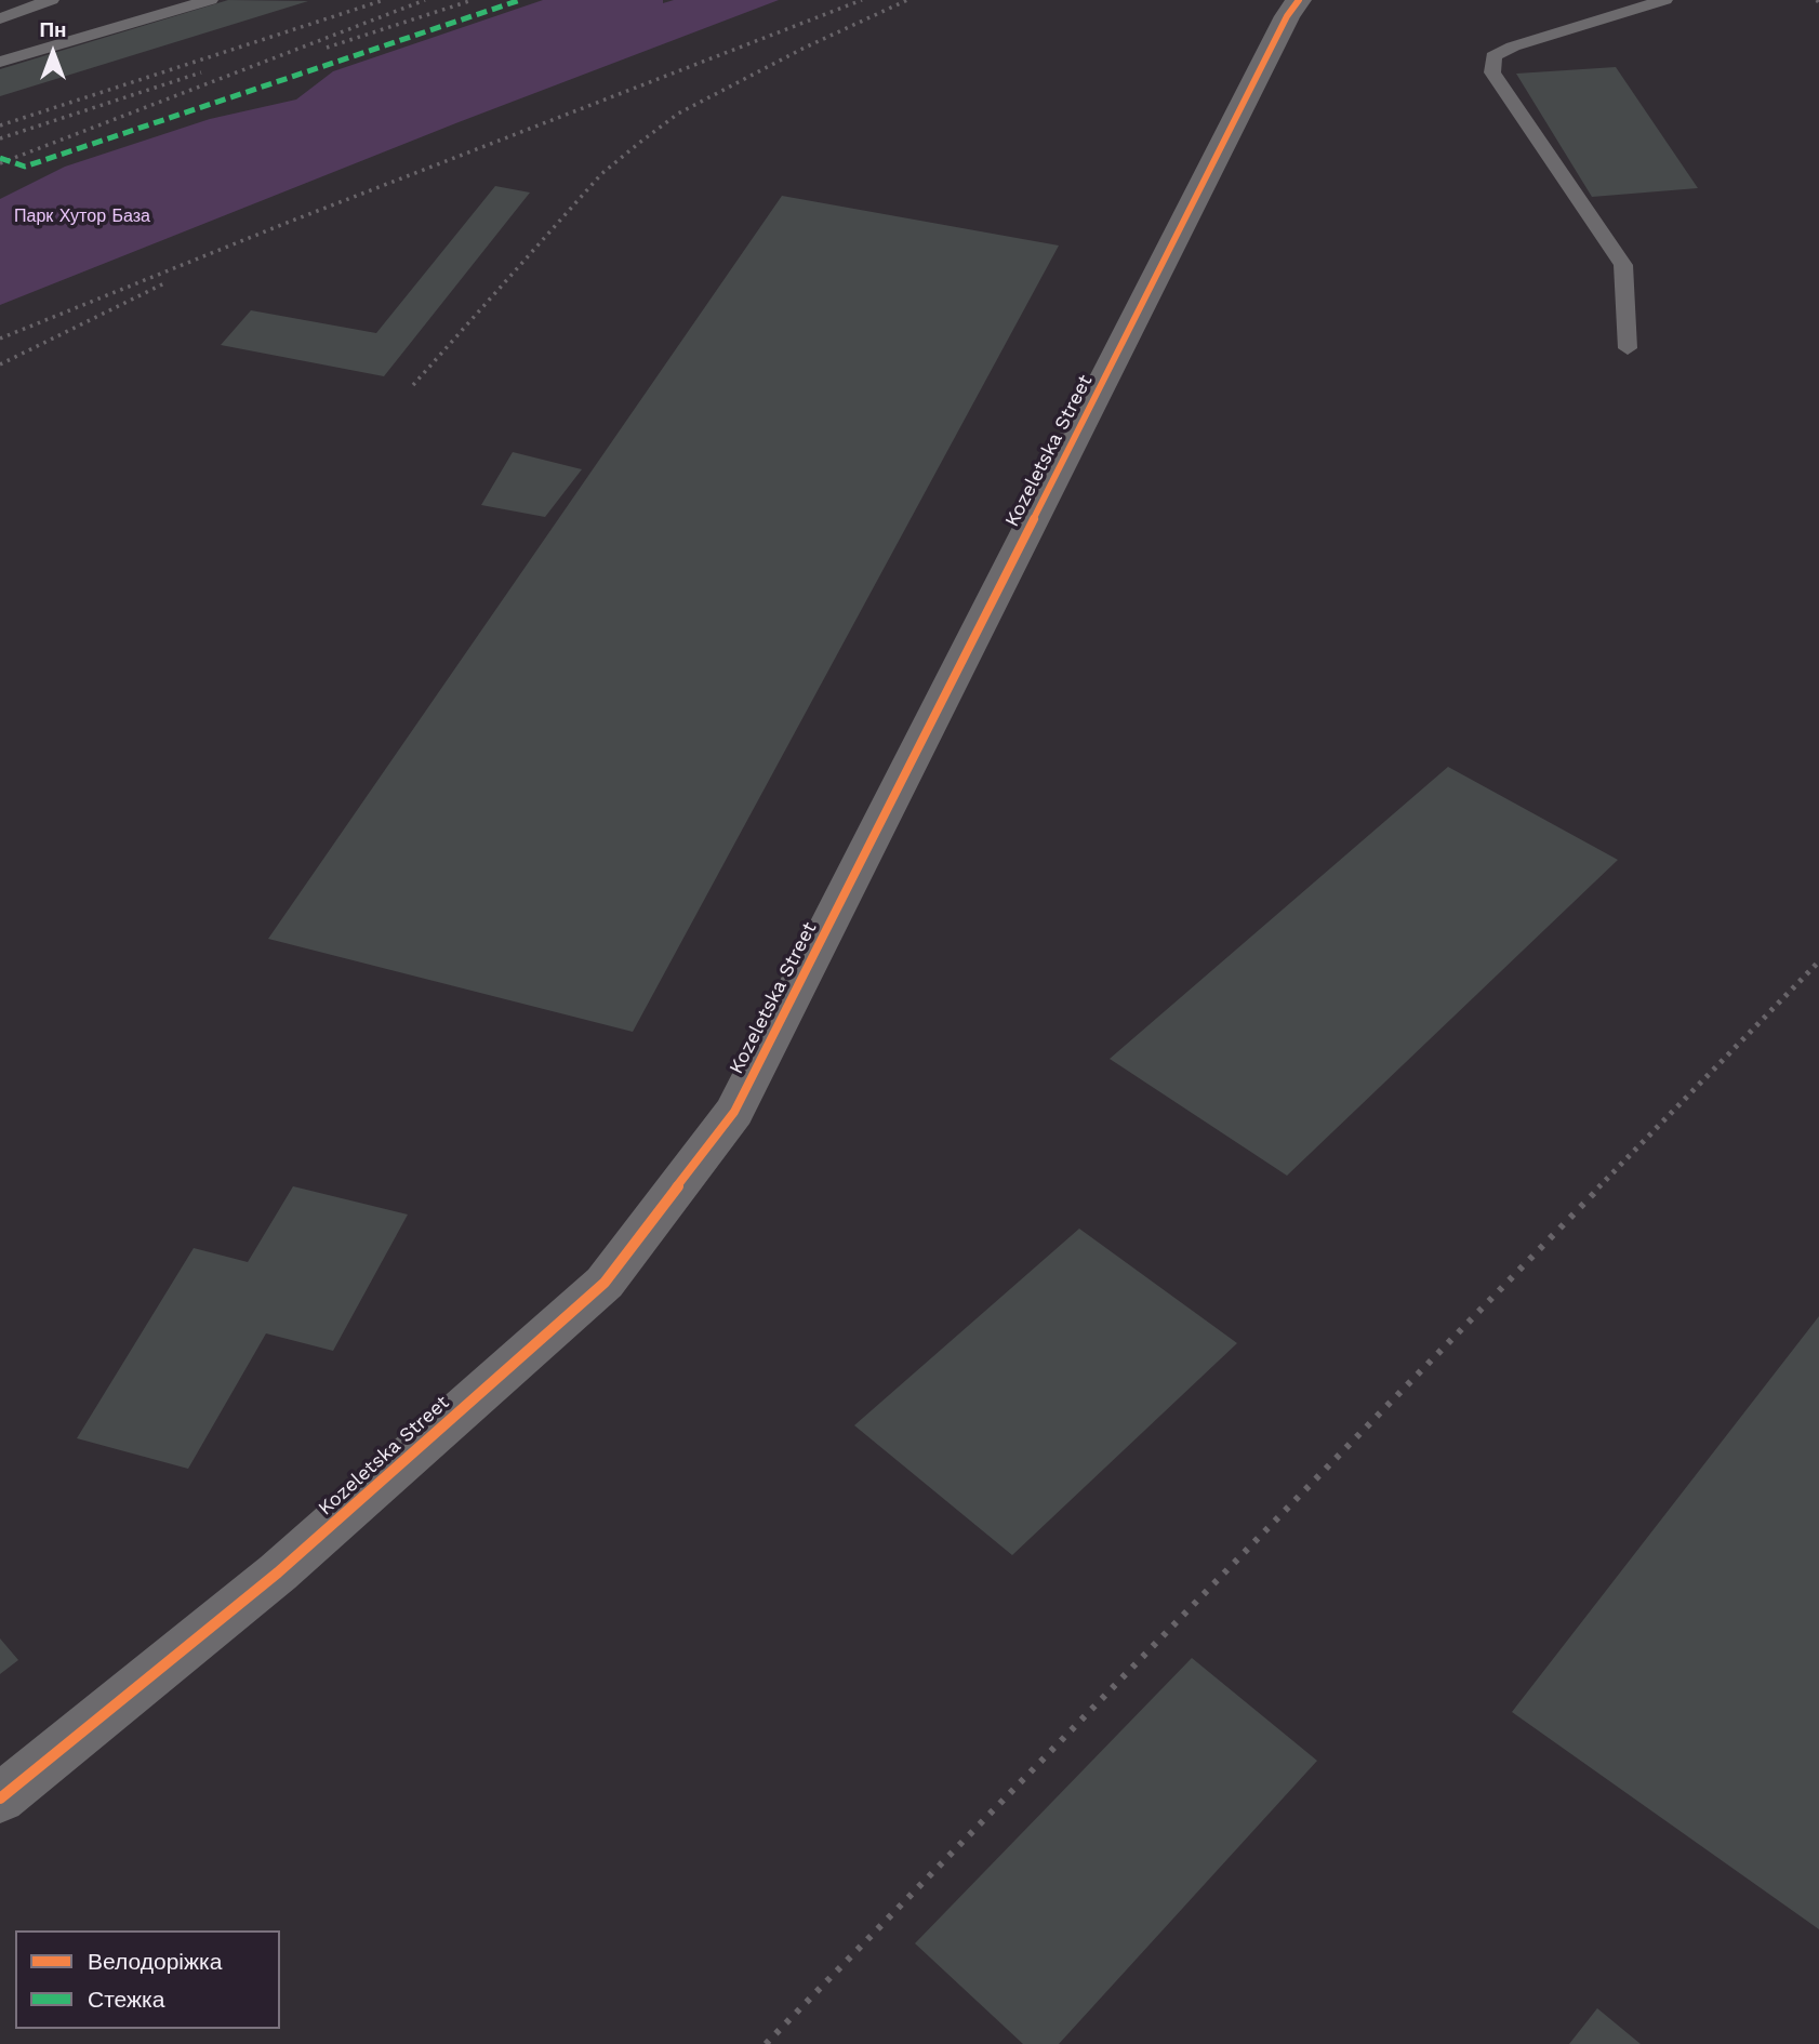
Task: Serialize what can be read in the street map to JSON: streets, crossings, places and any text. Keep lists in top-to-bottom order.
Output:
{
  "streets": {
    "street": ["Kozeletska Street"]
  },
  "parks": ["Парк Хутор База"],
  "legend": ["Велодоріжка", "Стежка"],
  "north": "top"
}
